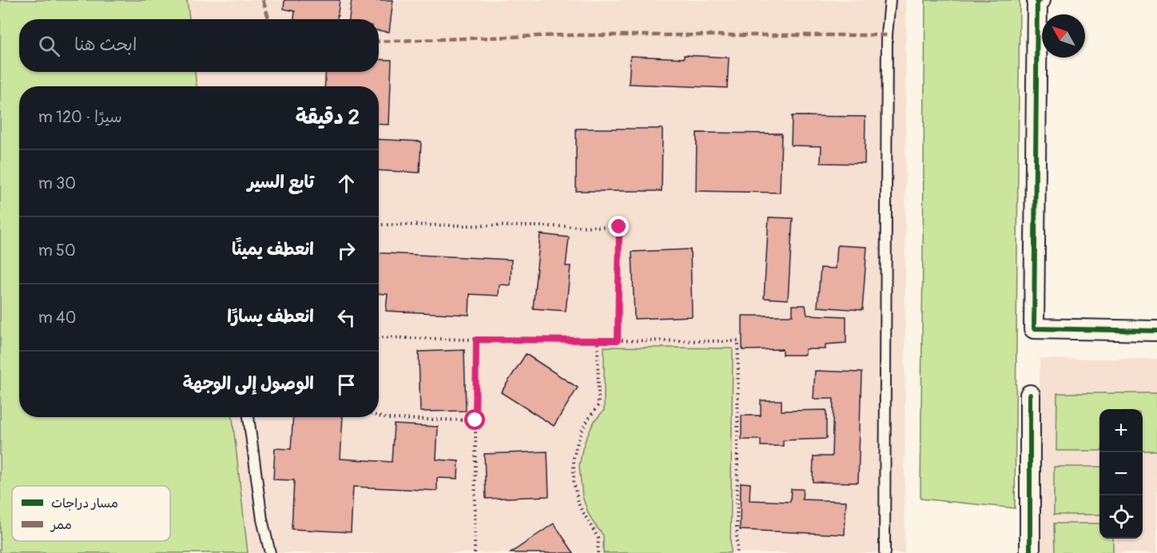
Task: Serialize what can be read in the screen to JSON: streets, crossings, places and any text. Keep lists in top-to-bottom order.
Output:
{
  "legend": ["مسار دراجات", "ممر"],
  "north": "top left",
  "page": {
    "search": "ابحث هنا",
    "heading": ["2 دقيقة", "سيرًا · 120 m"],
    "list": [
      ["تابع السير", "30 m"],
      ["انعطف يمينًا", "50 m"],
      ["انعطف يسارًا", "40 m"],
      "الوصول إلى الوجهة"
    ],
    "map_buttons": ["+", "−"]
  }
}
